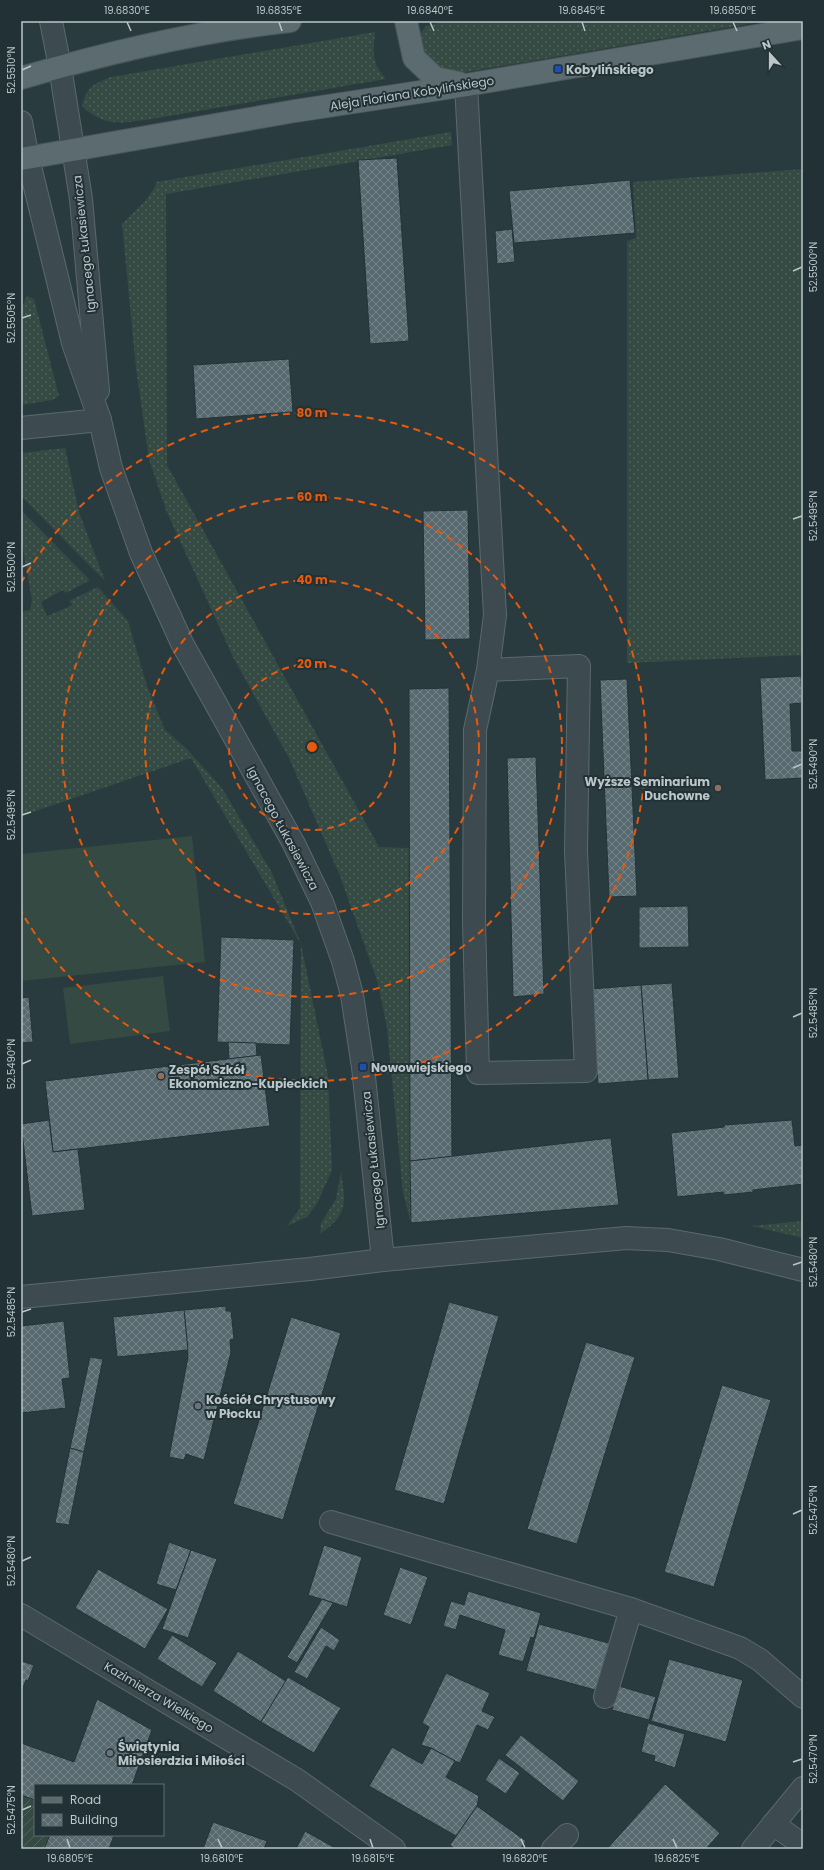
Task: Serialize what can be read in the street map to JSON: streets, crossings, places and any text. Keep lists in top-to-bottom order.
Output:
{
  "streets": {
    "main road": ["Aleja Floriana Kobylińskiego"],
    "street": ["Ignacego Łukasiewicza", "Kazimierza Wielkiego"]
  },
  "crossings": [
    ["Aleja Floriana Kobylińskiego", "Ignacego Łukasiewicza"]
  ],
  "places": {
    "transit": ["Kobylińskiego", "Nowowiejskiego"],
    "other": [
      "Wyższe Seminarium Duchowne",
      "Zespół Szkół Ekonomiczno-Kupieckich",
      "Kościół Chrystusowy w Płocku",
      "Świątynia Miłosierdzia i Miłości"
    ]
  },
  "legend": ["Road", "Building"],
  "north": "top",
  "coordinates": [
    "19.6830°E",
    "19.6835°E",
    "19.6840°E",
    "19.6845°E",
    "19.6850°E",
    "52.5510°N",
    "52.5500°N",
    "52.5505°N",
    "52.5495°N",
    "52.5490°N",
    "52.5485°N",
    "52.5480°N",
    "52.5475°N",
    "52.5470°N",
    "19.6805°E",
    "19.6810°E",
    "19.6815°E",
    "19.6820°E",
    "19.6825°E"
  ],
  "rings": [
    "80 m",
    "60 m",
    "40 m",
    "20 m"
  ]
}
